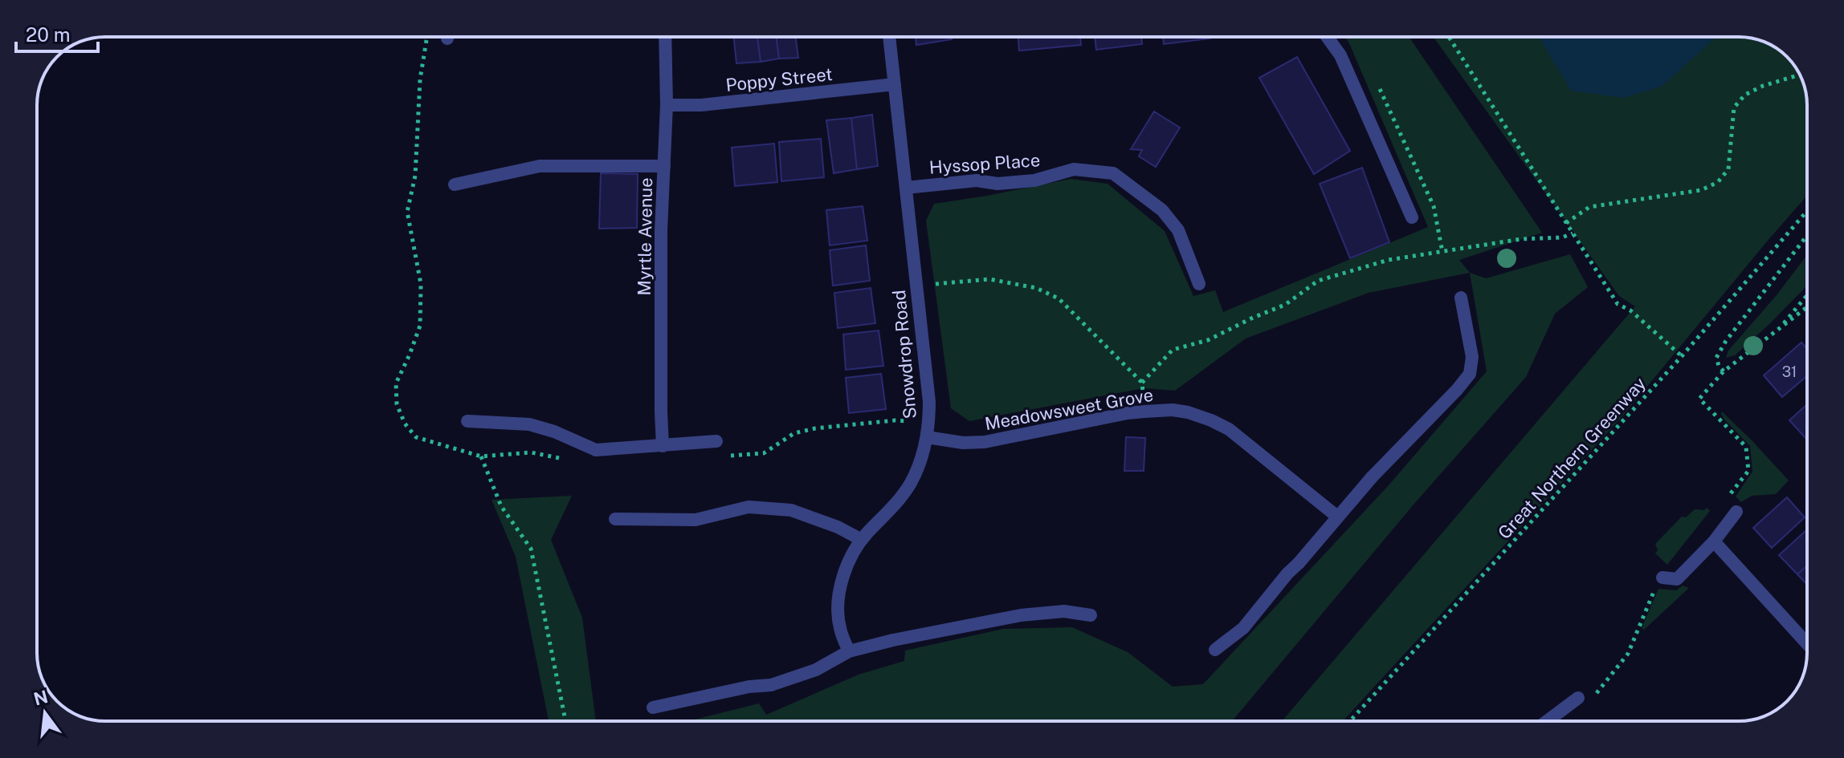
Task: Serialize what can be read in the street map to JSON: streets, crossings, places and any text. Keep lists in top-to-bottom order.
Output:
{
  "streets": {
    "street": [
      "Poppy Street",
      "Hyssop Place",
      "Myrtle Avenue",
      "Snowdrop Road",
      "Meadowsweet Grove"
    ],
    "path": ["Great Northern Greenway"]
  },
  "crossings": [
    ["Poppy Street", "Myrtle Avenue"],
    ["Poppy Street", "Snowdrop Road"],
    ["Hyssop Place", "Snowdrop Road"],
    ["Snowdrop Road", "Meadowsweet Grove"]
  ],
  "house_numbers": ["31"],
  "scale_bar": "20 m",
  "north": "top"
}
